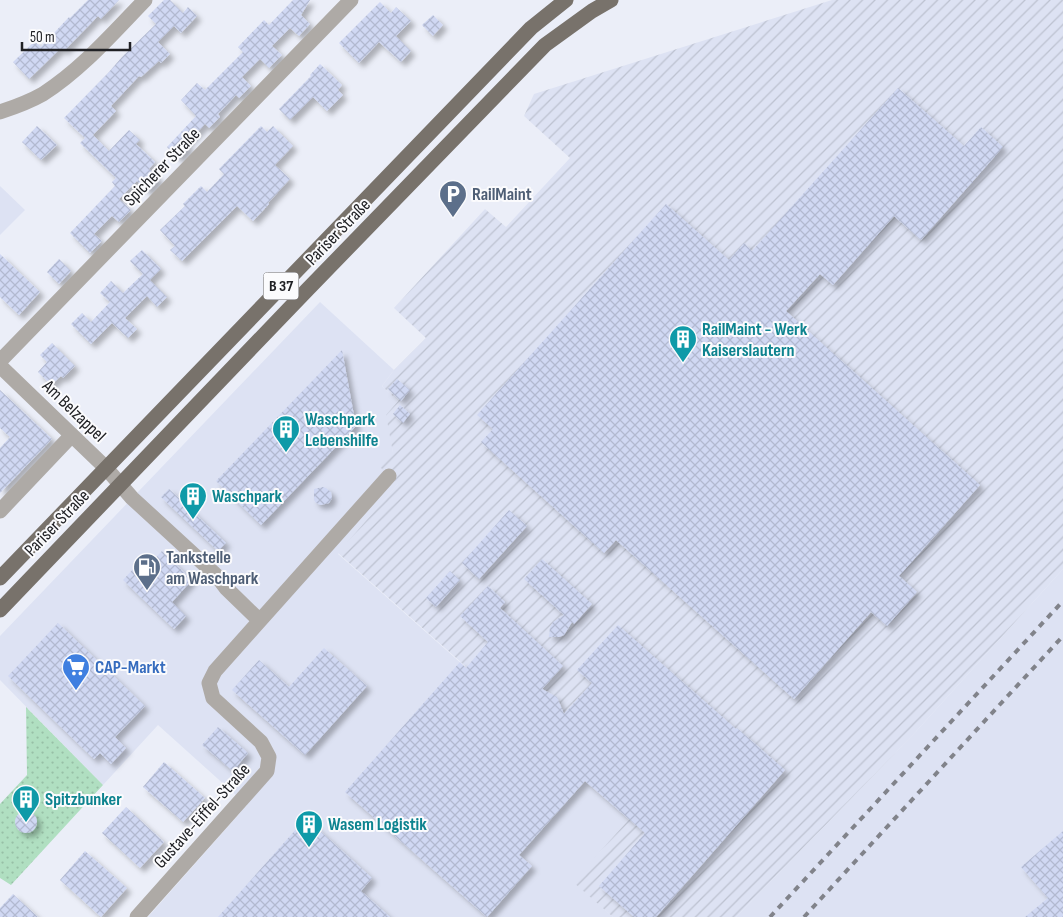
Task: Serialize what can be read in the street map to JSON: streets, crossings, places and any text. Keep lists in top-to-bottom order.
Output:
{
  "streets": {
    "main road": ["Pariser Straße", "B 37"],
    "street": ["Spicherer Straße", "Am Belzappel", "Gustave-Eiffel-Straße"]
  },
  "crossings": [
    ["Pariser Straße", "Am Belzappel"]
  ],
  "places": {
    "parking": ["RailMaint"],
    "building": [
      "RailMaint - Werk Kaiserslautern",
      "Waschpark Lebenshilfe",
      "Waschpark",
      "Spitzbunker",
      "Wasem Logistik"
    ],
    "fuel station": ["Tankstelle am Waschpark"],
    "supermarket": ["CAP-Markt"]
  },
  "scale_bar": "50 m"
}
